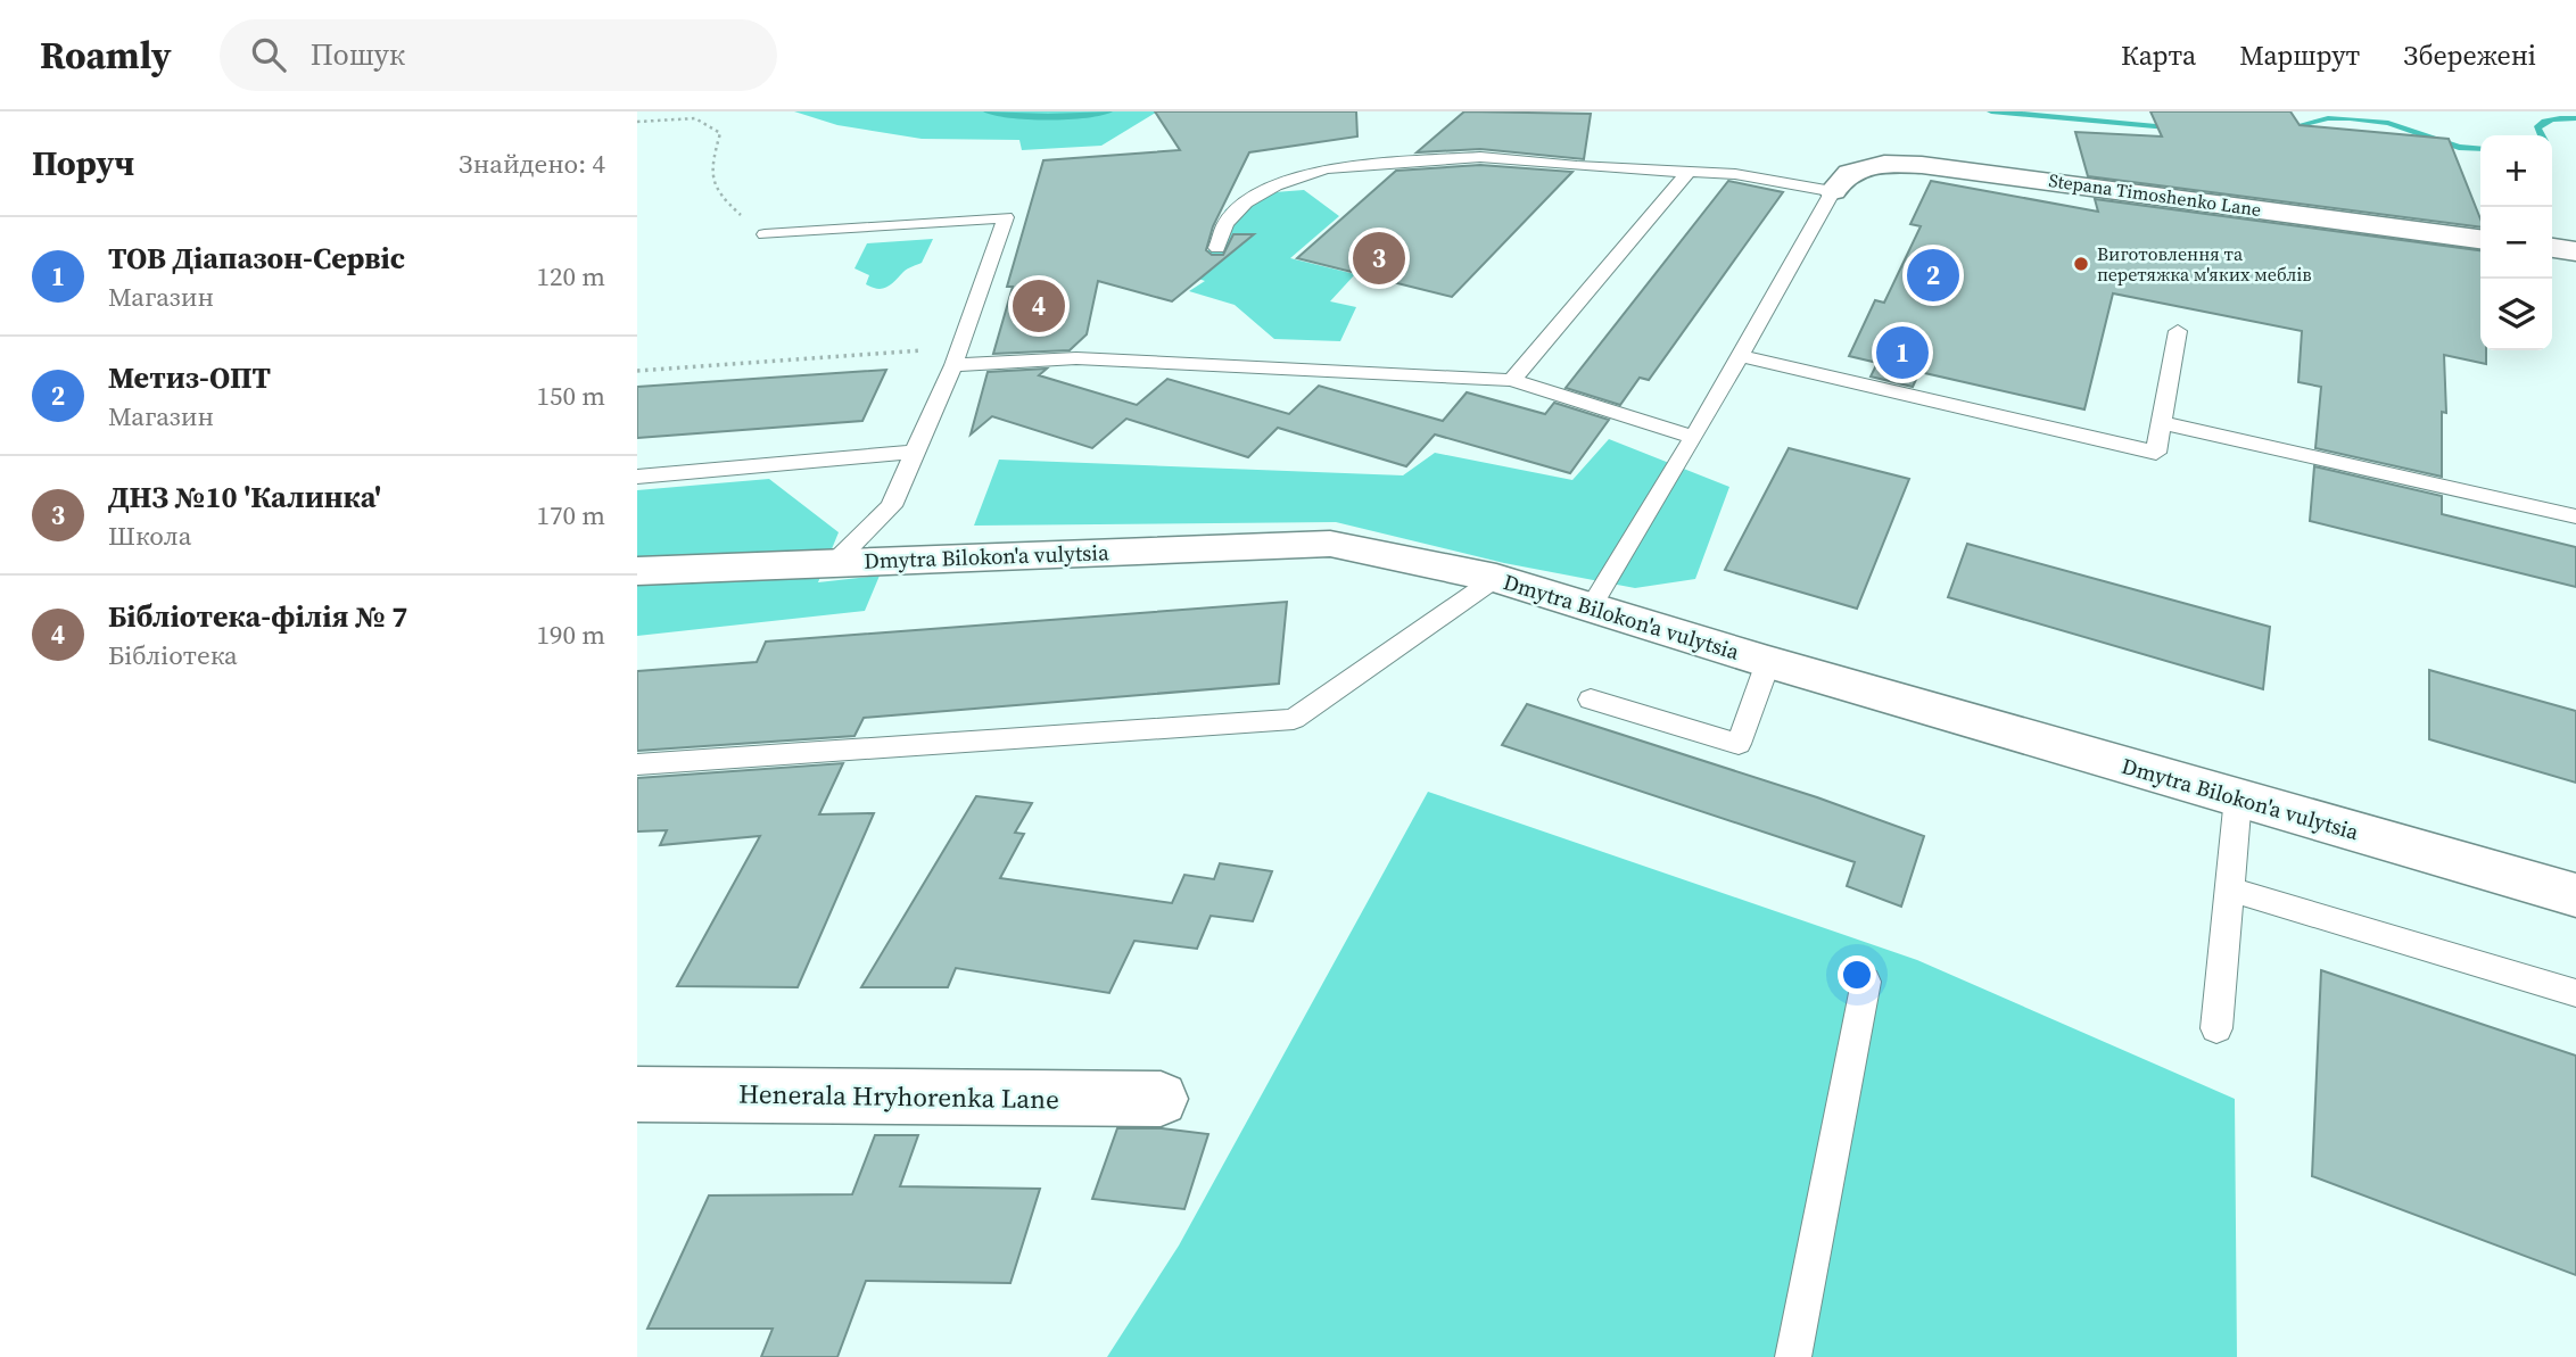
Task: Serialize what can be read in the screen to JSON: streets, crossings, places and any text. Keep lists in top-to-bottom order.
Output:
{
  "streets": {
    "street": ["Stepana Timoshenko Lane", "Dmytra Bilokon'a vulytsia", "Henerala Hryhorenka Lane"]
  },
  "places": ["Виготовлення та перетяжка м'яких меблів"],
  "page": {
    "header": "Roamly",
    "search": "Пошук",
    "nav": ["Карта", "Маршрут", "Збережені"],
    "heading": ["Поруч", "Знайдено: 4"],
    "map_buttons": ["+", "−"],
    "list": [
      {
        "mark": "1",
        "name": "ТОВ Діапазон-Сервіс",
        "note": "Магазин",
        "value": "120 m"
      },
      {
        "mark": "2",
        "name": "Метиз-ОПТ",
        "note": "Магазин",
        "value": "150 m"
      },
      {
        "mark": "3",
        "name": "ДНЗ №10 'Калинка'",
        "note": "Школа",
        "value": "170 m"
      },
      {
        "mark": "4",
        "name": "Бібліотека-філія № 7",
        "note": "Бібліотека",
        "value": "190 m"
      }
    ],
    "pins": [
      "3",
      "2",
      "4",
      "1"
    ]
  }
}
